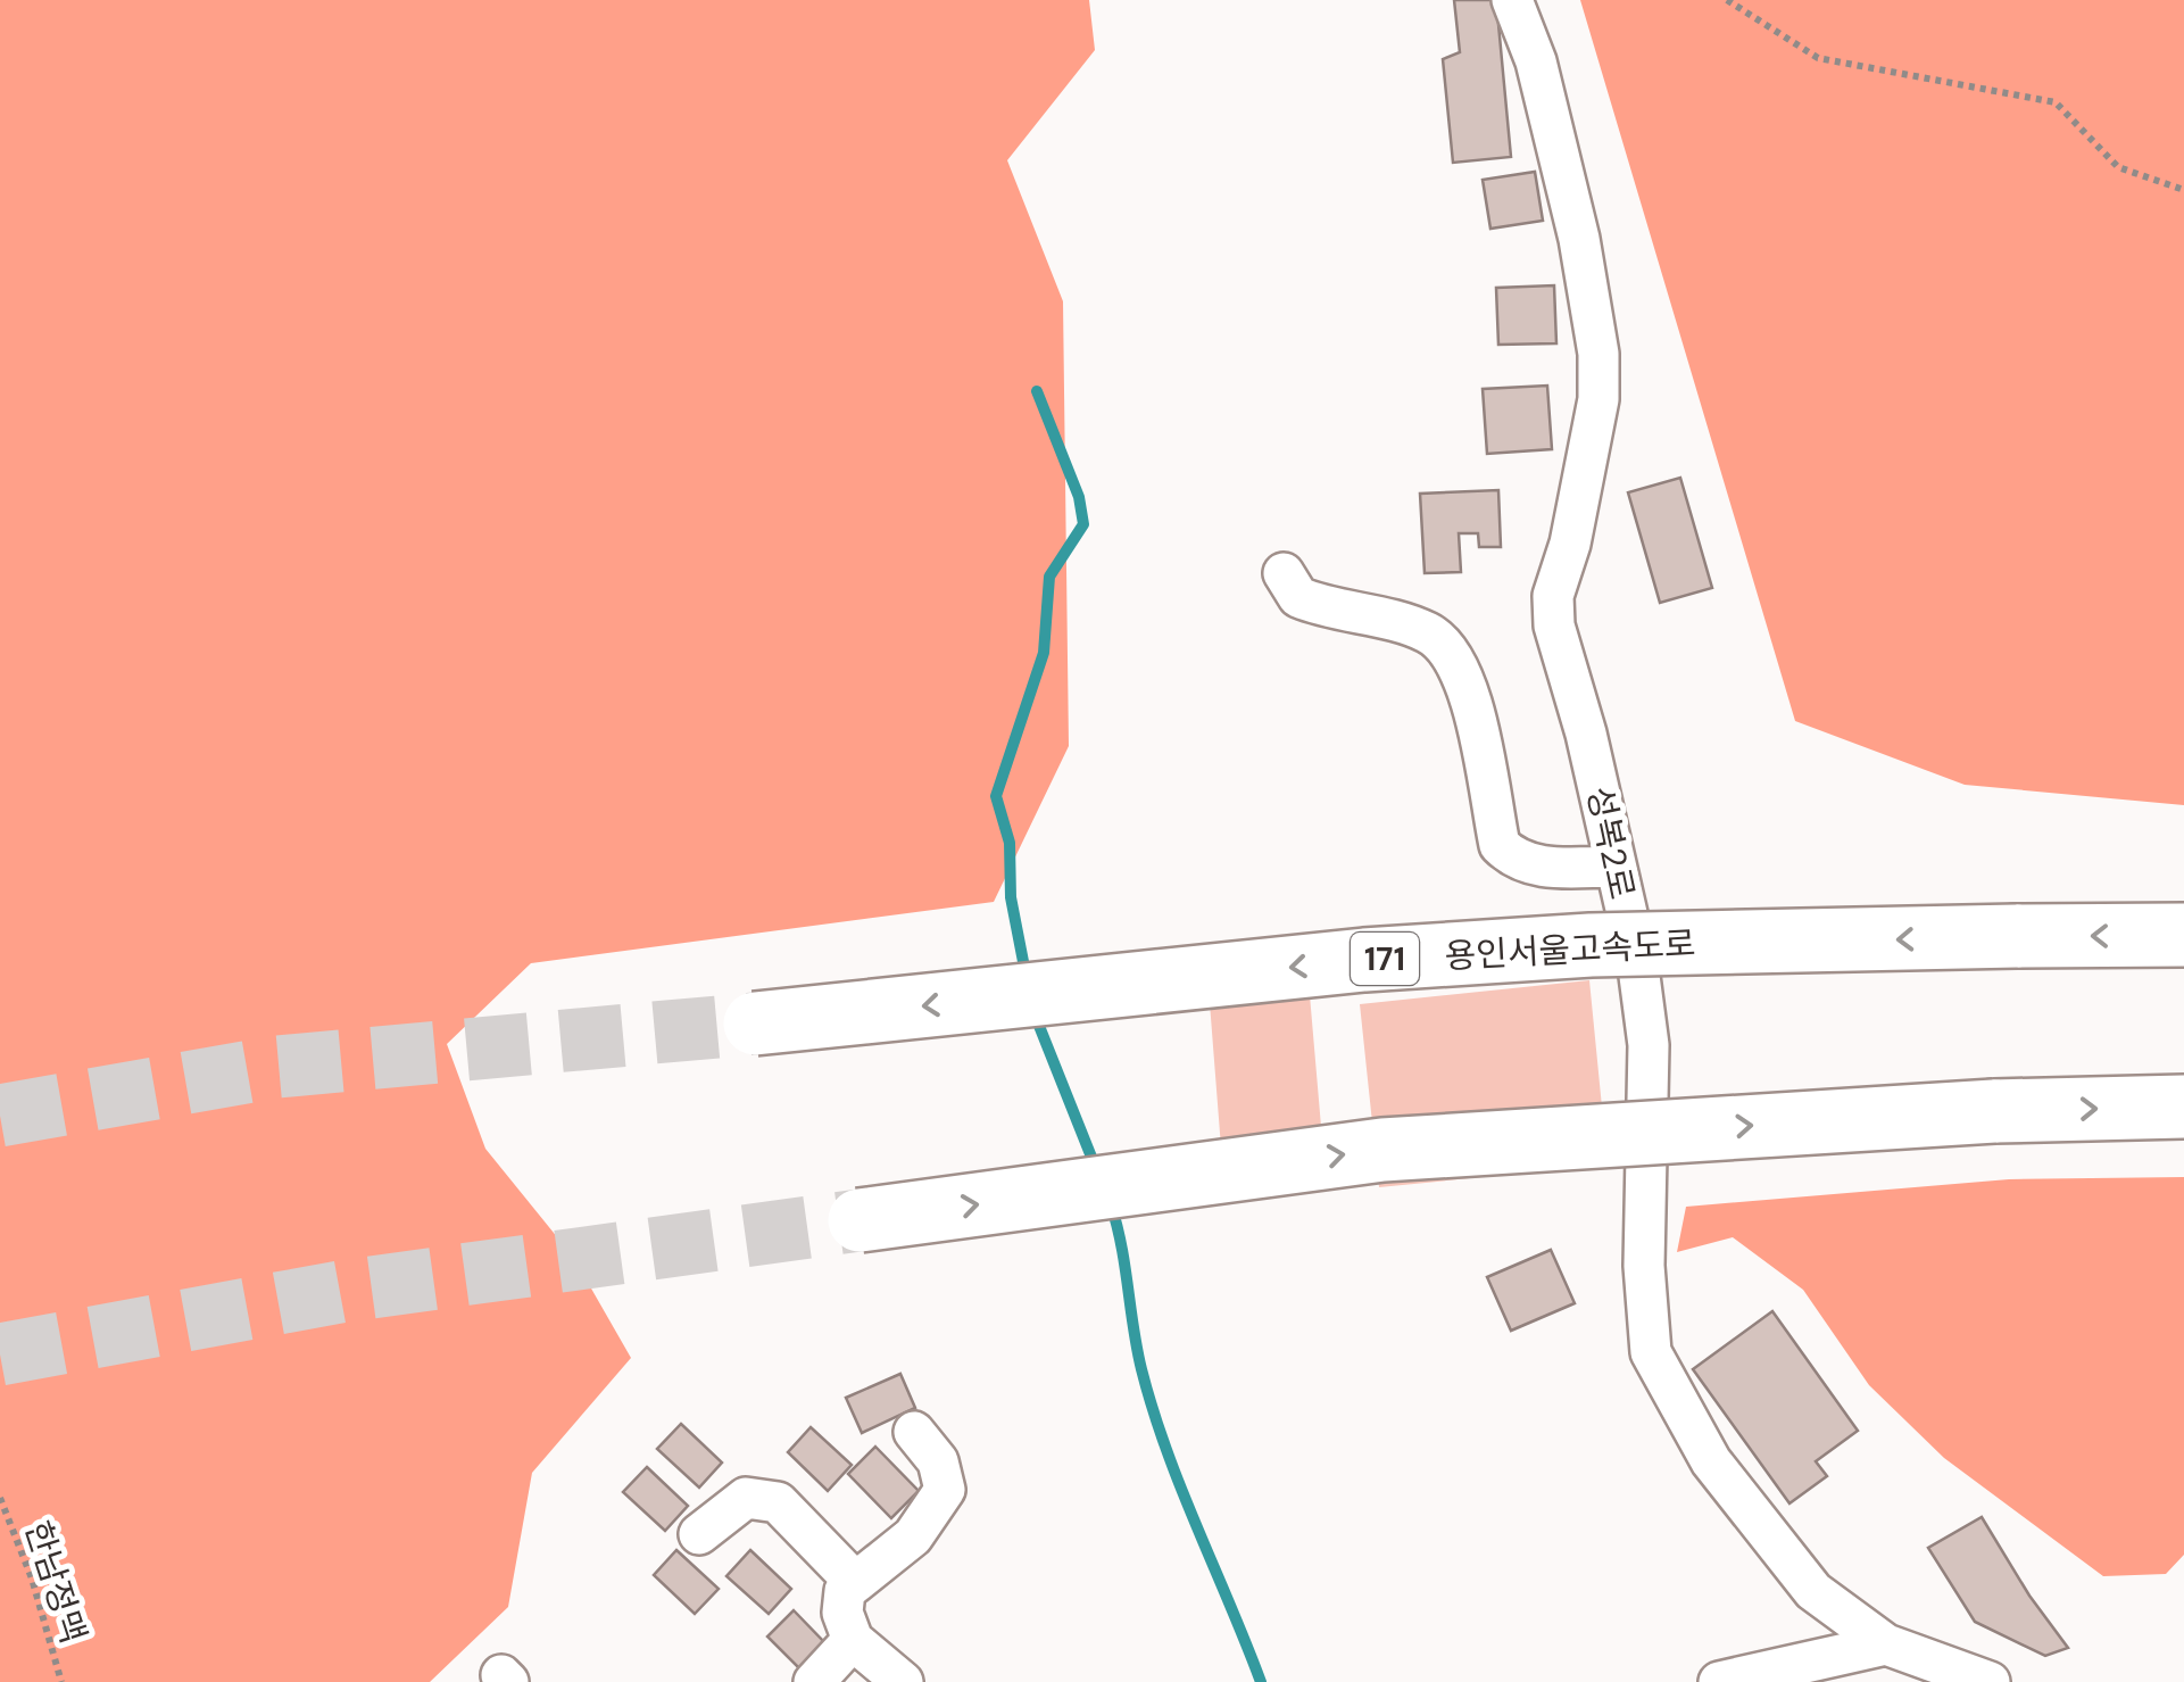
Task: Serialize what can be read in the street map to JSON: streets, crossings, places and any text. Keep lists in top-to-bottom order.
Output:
{
  "streets": {
    "highway": ["용인서울고속도로", "171"],
    "street": ["성복2로"],
    "path": ["한남정맥"]
  }
}
